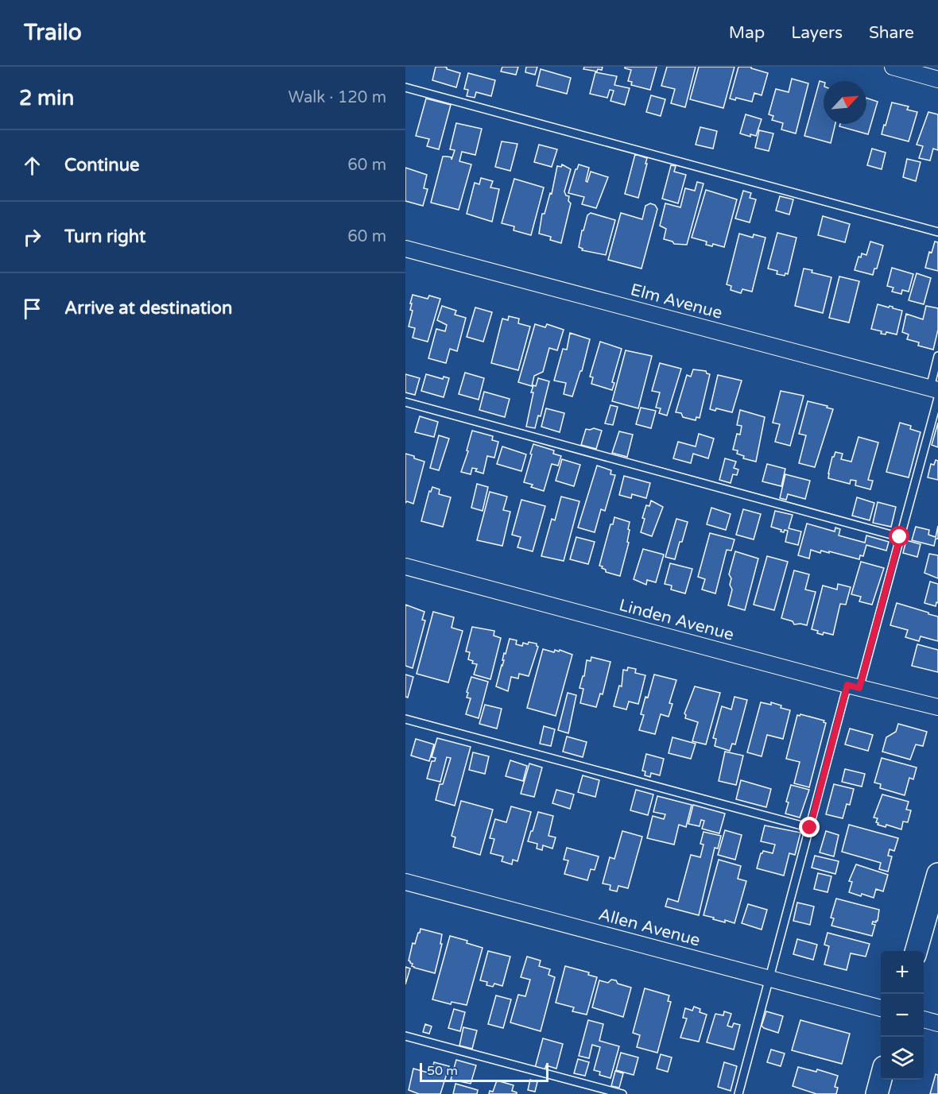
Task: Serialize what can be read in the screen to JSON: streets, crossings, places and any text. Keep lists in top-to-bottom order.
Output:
{
  "streets": {
    "street": ["Elm Avenue", "Linden Avenue", "Allen Avenue"]
  },
  "scale_bar": "50 m",
  "north": "top right",
  "page": {
    "header": "Trailo",
    "nav": ["Map", "Layers", "Share"],
    "heading": ["2 min", "Walk · 120 m"],
    "list": [
      ["Continue", "60 m"],
      ["Turn right", "60 m"],
      "Arrive at destination"
    ],
    "map_buttons": ["+", "−"],
    "scale": "50 m"
  }
}
